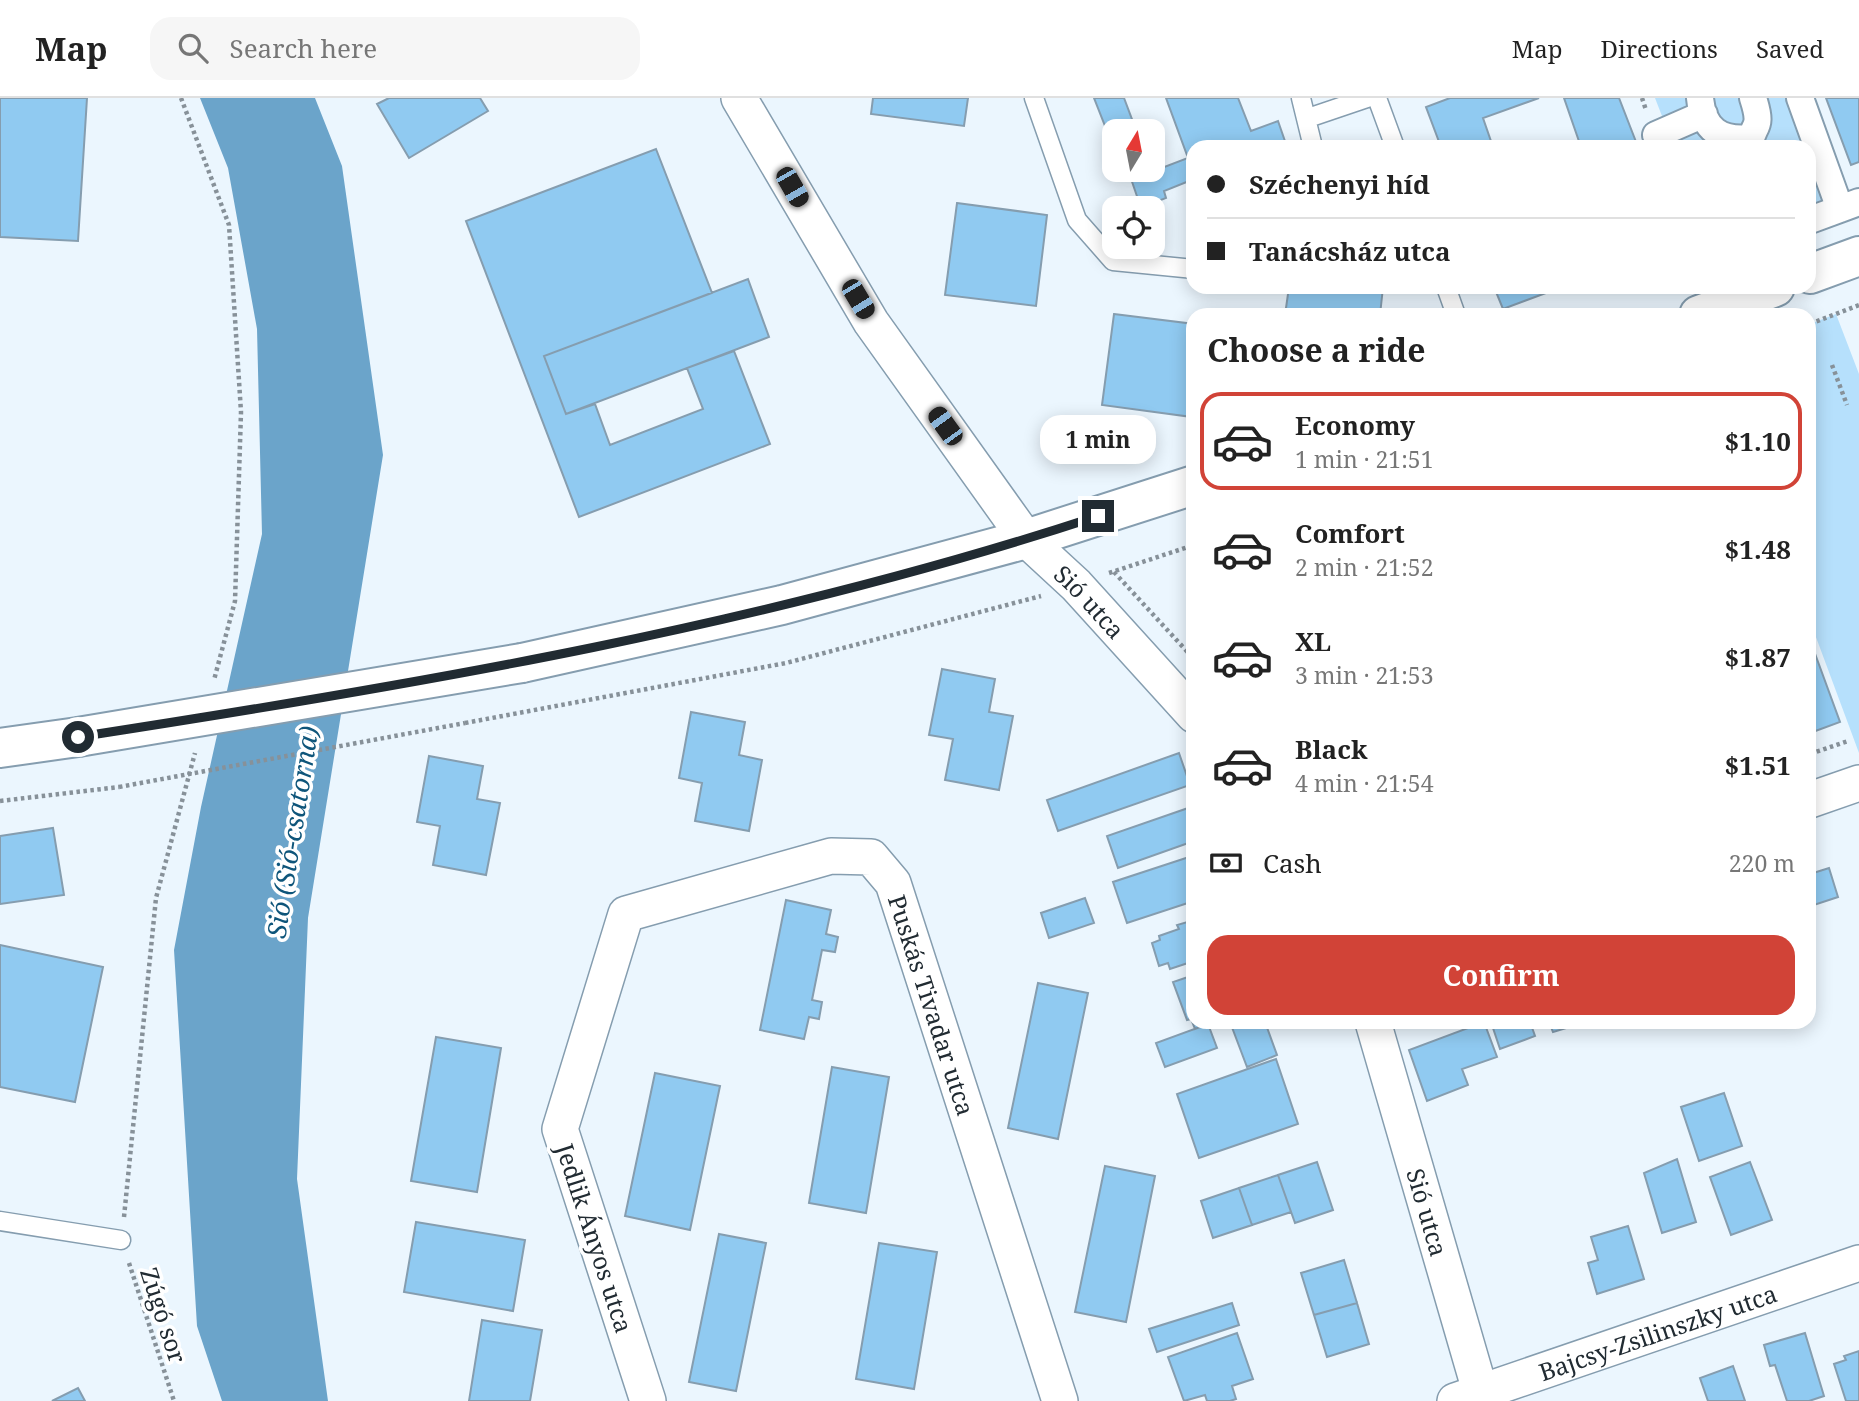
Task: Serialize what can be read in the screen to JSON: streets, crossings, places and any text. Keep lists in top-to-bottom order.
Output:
{
  "streets": {
    "street": [
      "Sió utca",
      "Puskás Tivadar utca",
      "Jedlik Ányos utca",
      "Bajcsy-Zsilinszky utca"
    ],
    "path": ["Zúgó sor"]
  },
  "crossings": [
    ["Sió utca", "Bajcsy-Zsilinszky utca"],
    ["Puskás Tivadar utca", "Jedlik Ányos utca"]
  ],
  "water": ["Sió (Sió-csatorna)"],
  "north": "top",
  "page": {
    "header": "Map",
    "search": "Search here",
    "nav": ["Map", "Directions", "Saved"],
    "banner": ["Széchenyi híd", "Tanácsház utca"],
    "heading": "Choose a ride",
    "list": [
      {
        "name": "Economy",
        "note": "1 min · 21:51",
        "value": "$1.10"
      },
      {
        "name": "Comfort",
        "note": "2 min · 21:52",
        "value": "$1.48"
      },
      {
        "name": "XL",
        "note": "3 min · 21:53",
        "value": "$1.87"
      },
      {
        "name": "Black",
        "note": "4 min · 21:54",
        "value": "$1.51"
      }
    ],
    "bubble": "1 min",
    "pay": ["Cash", "220 m"],
    "buttons": "Confirm"
  }
}
